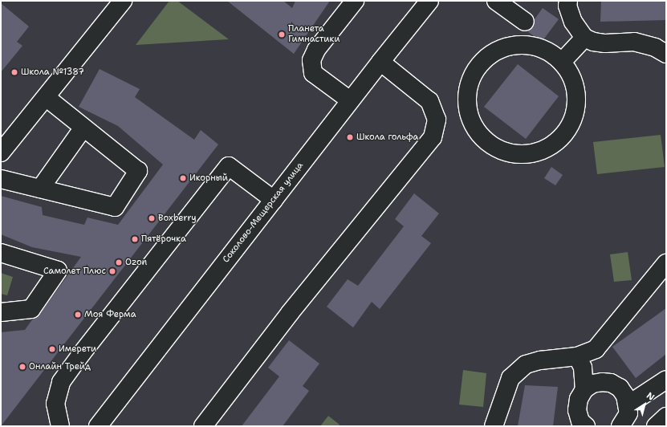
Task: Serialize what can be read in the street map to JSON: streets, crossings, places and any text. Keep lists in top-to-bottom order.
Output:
{
  "streets": {
    "street": ["Соколово-Мещерская улица"]
  },
  "places": [
    "Планета Гимнастики",
    "Школа №1387",
    "Школа гольфа",
    "Икорный",
    "Boxberry",
    "Пятёрочка",
    "Ozon",
    "Самолет Плюс",
    "Моя Ферма",
    "Имерети",
    "Онлайн Трейд"
  ],
  "north": "top right"
}
